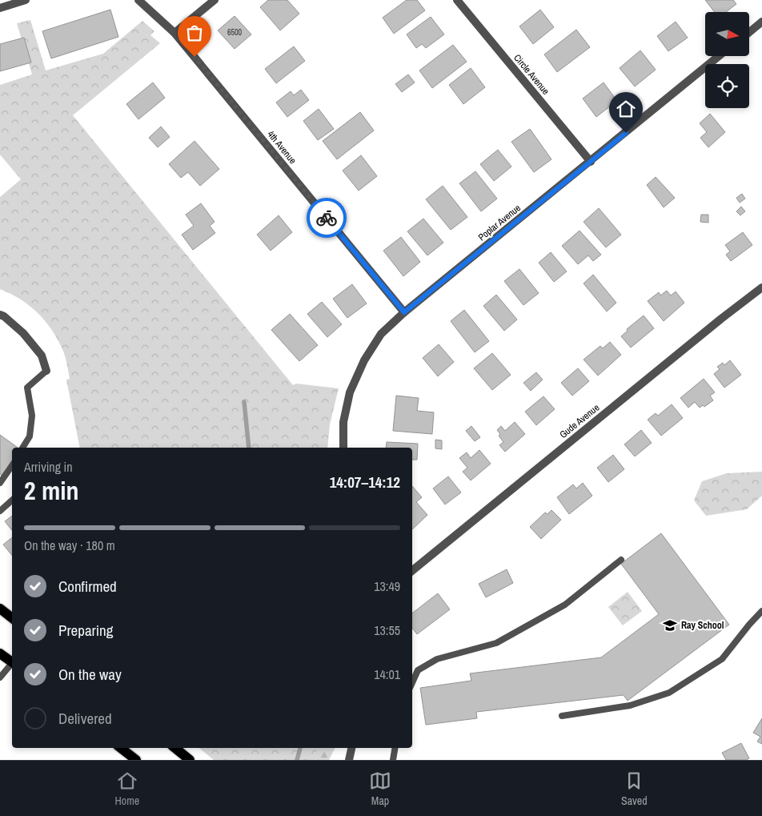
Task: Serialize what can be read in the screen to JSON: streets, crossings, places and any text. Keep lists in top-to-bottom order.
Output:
{
  "streets": {
    "street": [
      "Circle Avenue",
      "4th Avenue",
      "Poplar Avenue",
      "Gude Avenue"
    ]
  },
  "crossings": [
    ["Circle Avenue", "Poplar Avenue"],
    ["4th Avenue", "Poplar Avenue"]
  ],
  "places": {
    "school or university": ["Ray School"]
  },
  "house_numbers": ["6500"],
  "north": "right",
  "page": {
    "heading": ["2 min", "Arriving in", "14:07–14:12"],
    "bar": "On the way · 180 m",
    "list": [
      ["Confirmed", "13:49"],
      ["Preparing", "13:55"],
      ["On the way", "14:01"],
      "Delivered"
    ],
    "tabs": ["Home", "Map", "Saved"]
  }
}
